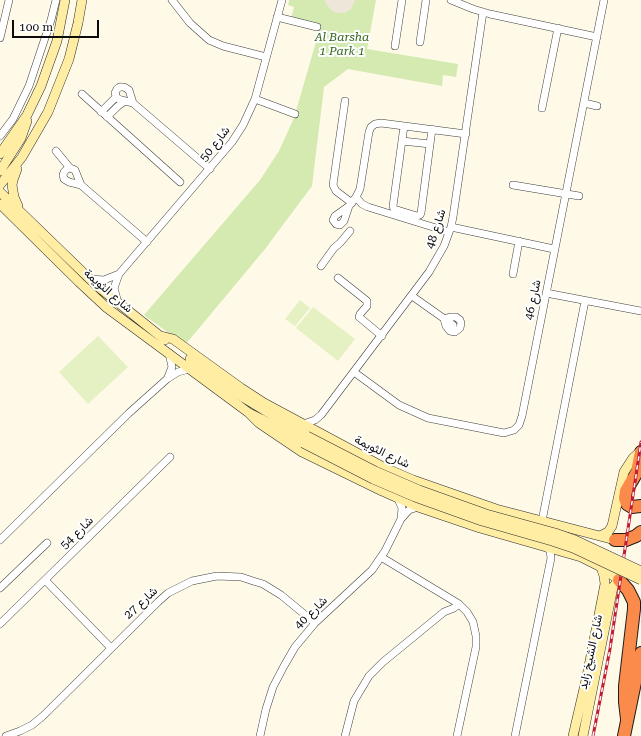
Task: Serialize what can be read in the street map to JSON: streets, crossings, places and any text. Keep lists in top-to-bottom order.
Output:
{
  "streets": {
    "street": [
      "شارع 50",
      "شارع 48",
      "شارع الثويمة",
      "شارع 46",
      "شارع 54",
      "شارع 27",
      "شارع 40",
      "شارع الشيخ زايد"
    ]
  },
  "crossings": [
    ["شارع 48", "شارع الثويمة"],
    ["شارع 48", "شارع 46"],
    ["شارع الثويمة", "شارع 40"],
    ["شارع الثويمة", "شارع الشيخ زايد"],
    ["شارع 27", "شارع 40"]
  ],
  "parks": ["Al Barsha 1 Park 1"],
  "scale_bar": "100 m"
}
